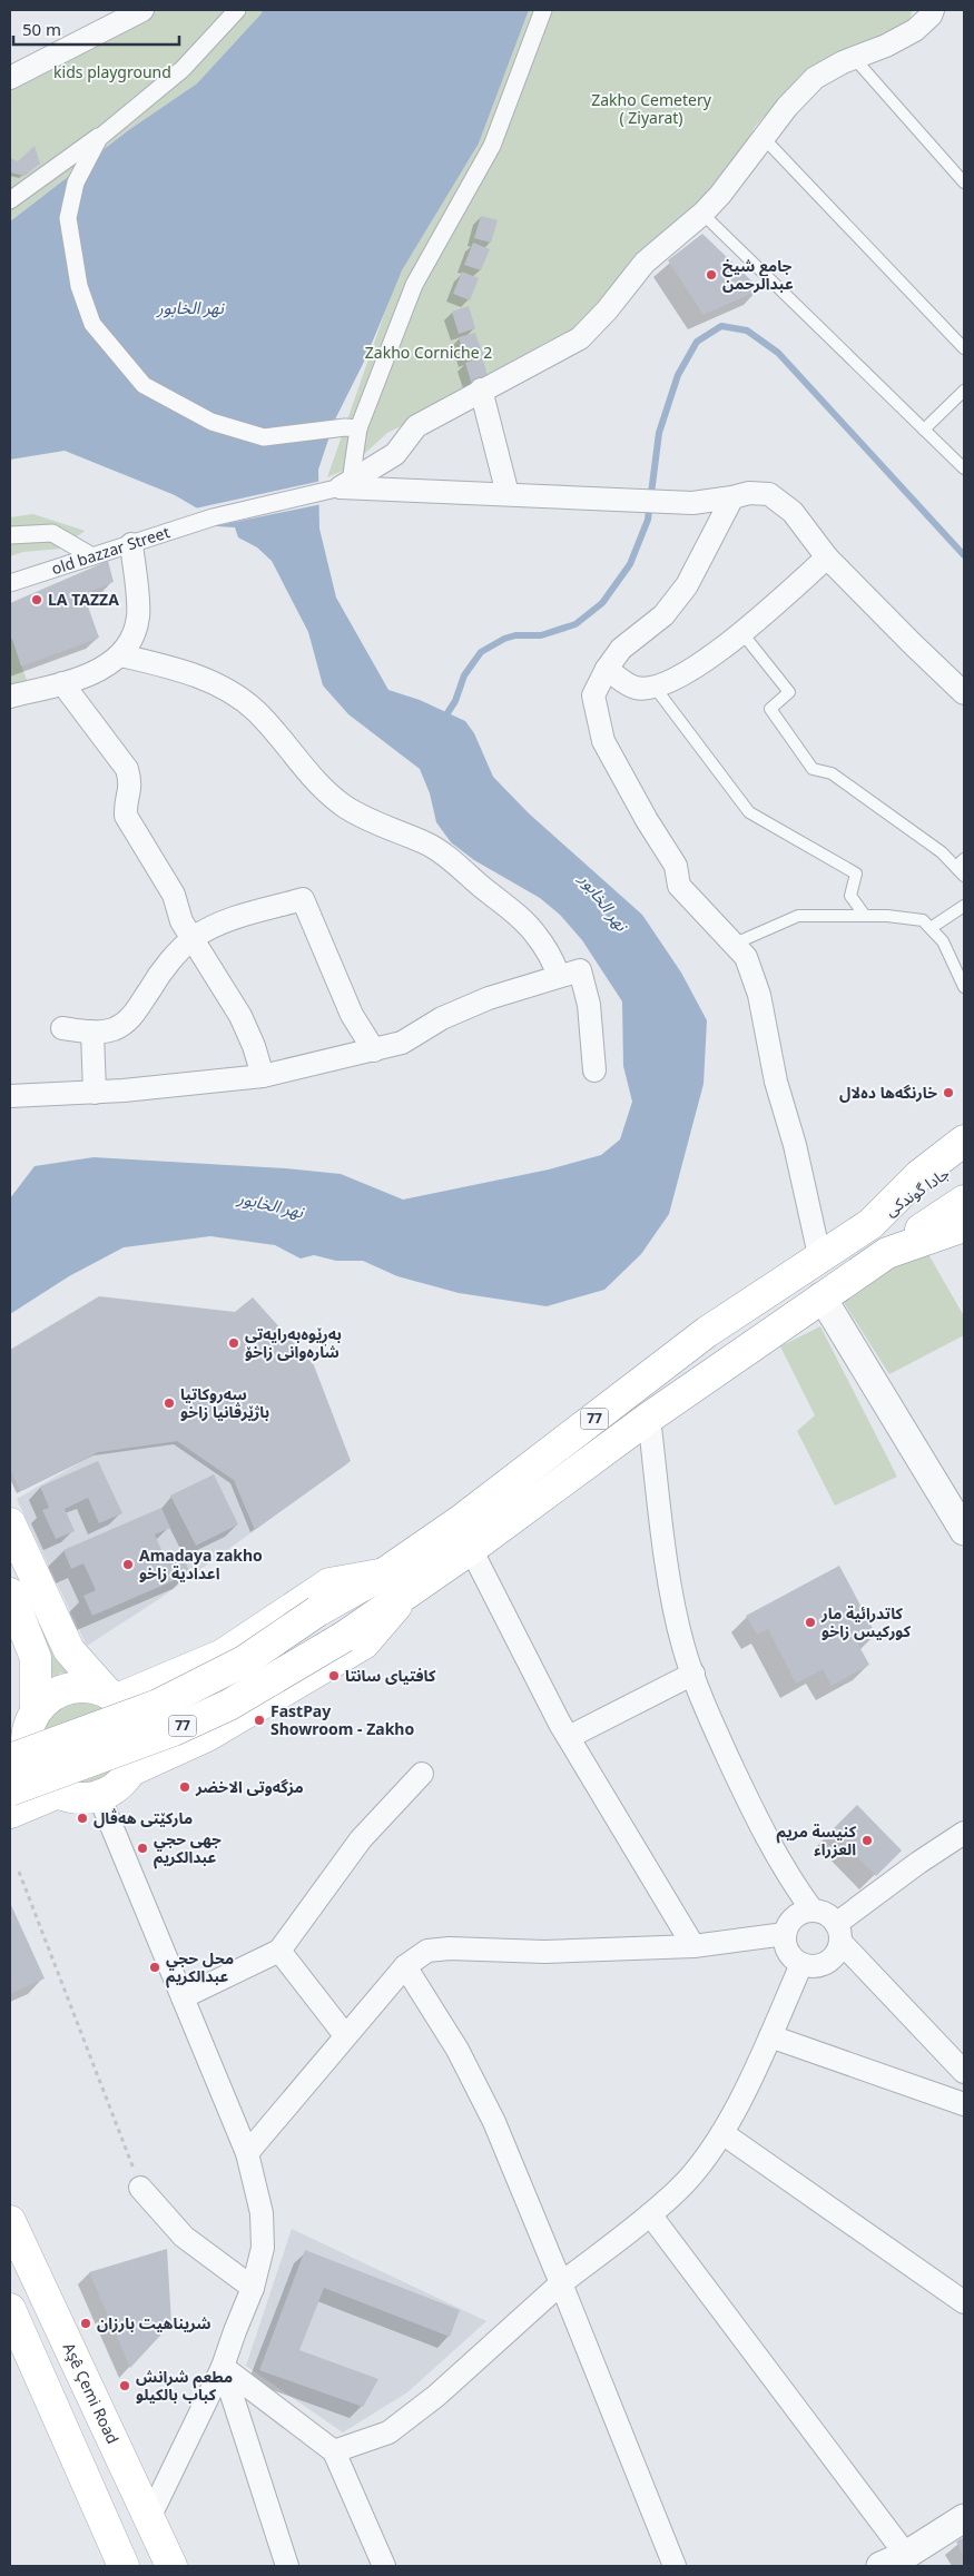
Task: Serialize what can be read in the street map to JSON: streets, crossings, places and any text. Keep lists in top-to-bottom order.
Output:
{
  "streets": {
    "main road": ["جادا گوندکی", "77", "Aşê Çemi Road"],
    "street": ["old bazzar Street"]
  },
  "crossings": [
    ["جادا گوندکی", "77"]
  ],
  "water": ["نهر الخابور"],
  "parks": ["kids playground", "Zakho Cemetery ( Ziyarat)", "Zakho Corniche 2"],
  "places": [
    "جامع شيخ عبدالرحمن",
    "LA TAZZA",
    "خارنگەها دەلال",
    "بەڕێوەبەرایەتی شارەوانی زاخۆ",
    "سه‌روكاتيا باژێرڤانيا زاخو",
    "Amadaya zakho اعدادية زاخو",
    "كاتدرائية مار كوركيس زاخو",
    "کافتیای سانتا",
    "FastPay Showroom - Zakho",
    "مزگەوتی الاخضر",
    "مارکێتی هەڤال",
    "كنيسة مريم العزراء",
    "جهى حجي عبدالكريم",
    "محل حجي عبدالكريم",
    "شريناهيت بارزان",
    "مطعم شرانش كباب بالكيلو"
  ],
  "scale_bar": "50 m"
}
